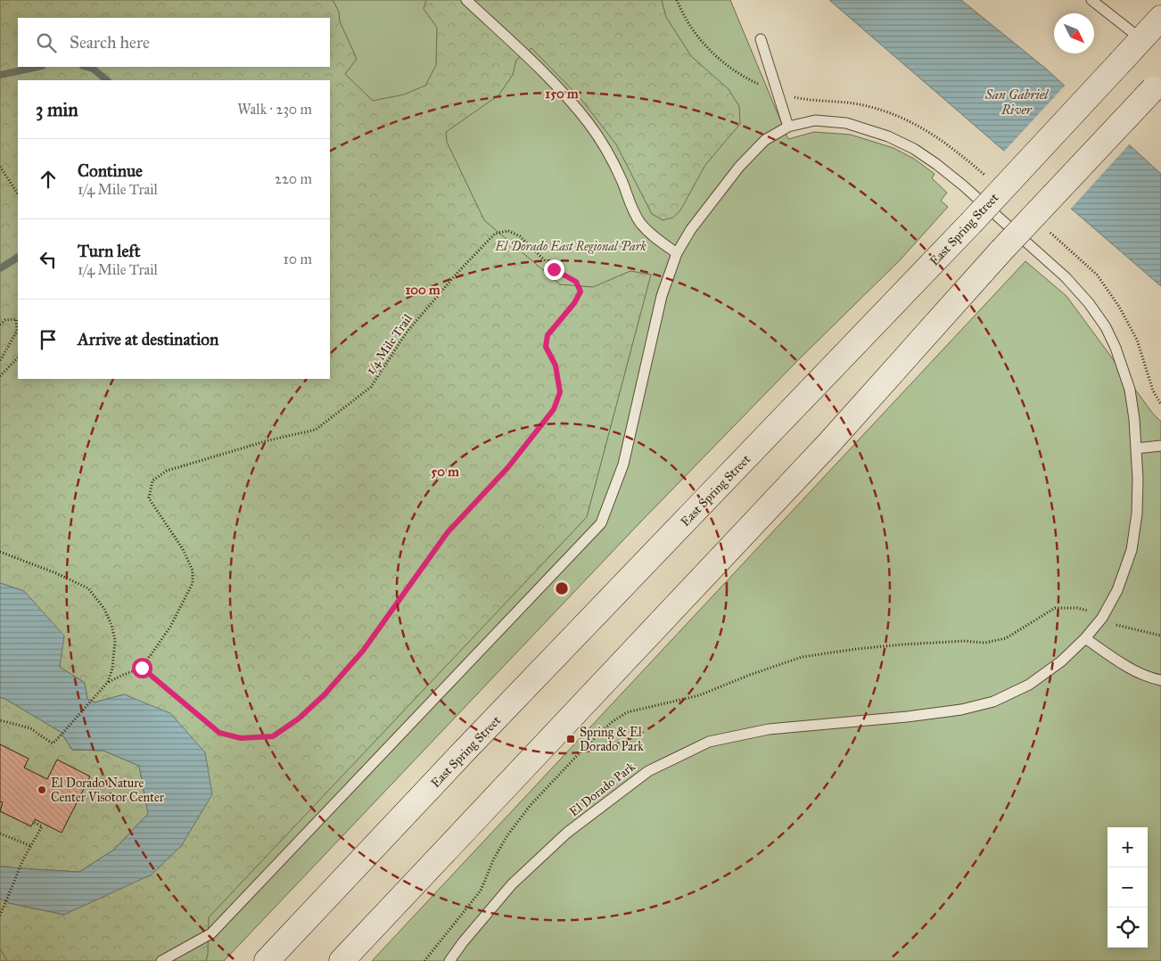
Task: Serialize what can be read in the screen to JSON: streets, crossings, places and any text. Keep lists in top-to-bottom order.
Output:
{
  "streets": {
    "main road": ["East Spring Street"],
    "lane": ["El Dorado Park"],
    "path": ["1/4 Mile Trail"]
  },
  "water": ["San Gabriel River"],
  "parks": ["El Dorado East Regional Park"],
  "places": {
    "transit": ["Spring & El Dorado Park"],
    "other": ["El Dorado Nature Center Visotor Center"]
  },
  "north": "bottom right",
  "page": {
    "search": "Search here",
    "heading": ["3 min", "Walk · 230 m"],
    "list": [
      ["Continue", "1/4 Mile Trail", "220 m"],
      ["Turn left", "1/4 Mile Trail", "10 m"],
      "Arrive at destination"
    ],
    "map_buttons": ["+", "−"]
  },
  "rings": ["150 m", "100 m", "50 m"]
}
